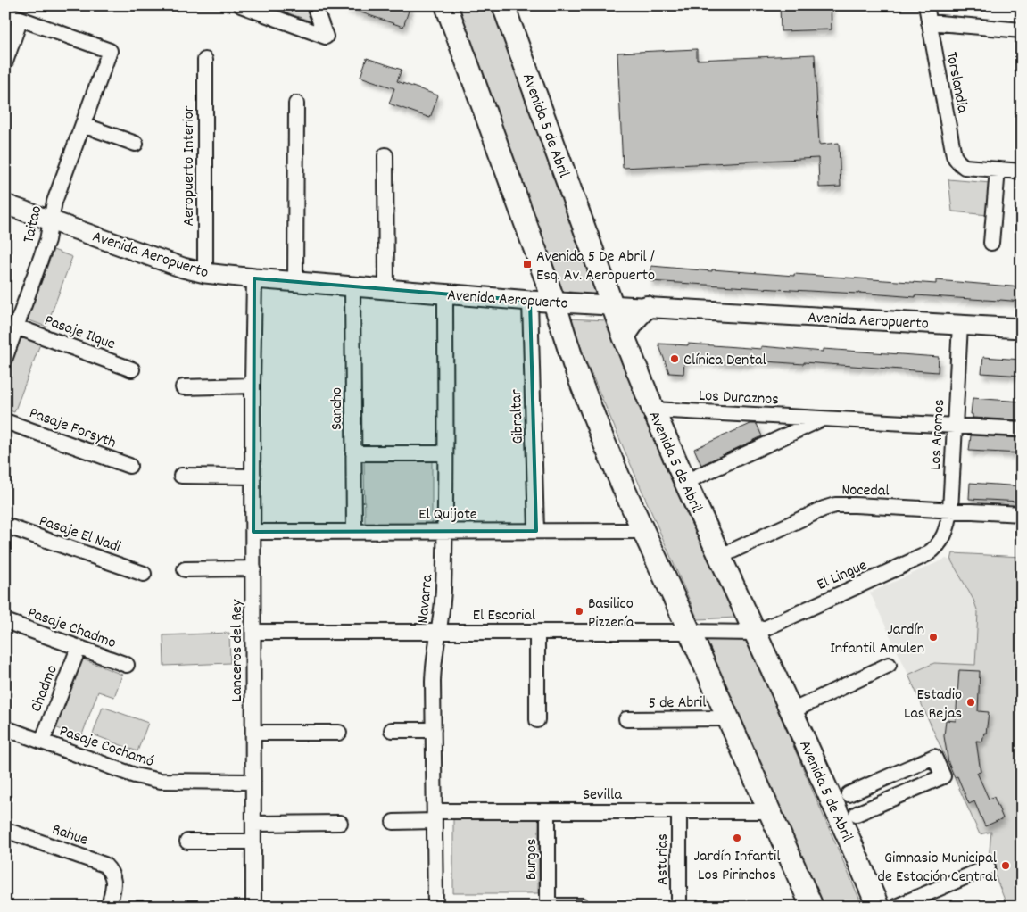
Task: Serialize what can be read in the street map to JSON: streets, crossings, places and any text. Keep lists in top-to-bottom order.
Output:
{
  "streets": {
    "main road": ["Avenida 5 de Abril"],
    "street": [
      "Torslandia",
      "Aeropuerto Interior",
      "Taitao",
      "Avenida Aeropuerto",
      "Pasaje Ilque",
      "Los Duraznos",
      "Sancho",
      "Gibraltar",
      "Pasaje Forsyth",
      "Los Aromos",
      "Nocedal",
      "El Quijote",
      "Pasaje El Nadi",
      "El Lingue",
      "Navarra",
      "El Escorial",
      "Pasaje Chadmo",
      "Lanceros del Rey",
      "Chadmo",
      "5 de Abril",
      "Pasaje Cochamó",
      "Sevilla",
      "Rahue",
      "Burgos",
      "Asturias"
    ]
  },
  "crossings": [
    ["Avenida 5 de Abril", "Avenida Aeropuerto"],
    ["Avenida 5 de Abril", "Los Duraznos"],
    ["Avenida 5 de Abril", "Nocedal"],
    ["Avenida 5 de Abril", "El Lingue"],
    ["Avenida 5 de Abril", "El Escorial"],
    ["Aeropuerto Interior", "Avenida Aeropuerto"],
    ["Taitao", "Avenida Aeropuerto"],
    ["Taitao", "Pasaje Ilque"],
    ["Avenida Aeropuerto", "Sancho"],
    ["Avenida Aeropuerto", "Gibraltar"],
    ["Avenida Aeropuerto", "Los Aromos"],
    ["Avenida Aeropuerto", "Navarra"],
    ["Avenida Aeropuerto", "Lanceros del Rey"],
    ["Los Duraznos", "Los Aromos"],
    ["Sancho", "El Quijote"],
    ["Gibraltar", "El Quijote"],
    ["Los Aromos", "Nocedal"],
    ["Los Aromos", "El Lingue"],
    ["El Quijote", "Navarra"],
    ["El Quijote", "Lanceros del Rey"],
    ["El Lingue", "El Escorial"],
    ["Navarra", "El Escorial"],
    ["Navarra", "Sevilla"],
    ["El Escorial", "Lanceros del Rey"],
    ["Pasaje Chadmo", "Chadmo"],
    ["Lanceros del Rey", "Pasaje Cochamó"],
    ["Chadmo", "Pasaje Cochamó"],
    ["Sevilla", "Burgos"],
    ["Sevilla", "Asturias"]
  ],
  "places": {
    "transit": ["Avenida 5 De Abril / Esq. Av. Aeropuerto"],
    "other": [
      "Clínica Dental",
      "Basilico Pizzería",
      "Jardín Infantil Amulen",
      "Estadio Las Rejas",
      "Jardín Infantil Los Pirinchos",
      "Gimnasio Municipal de Estación Central"
    ]
  }
}
